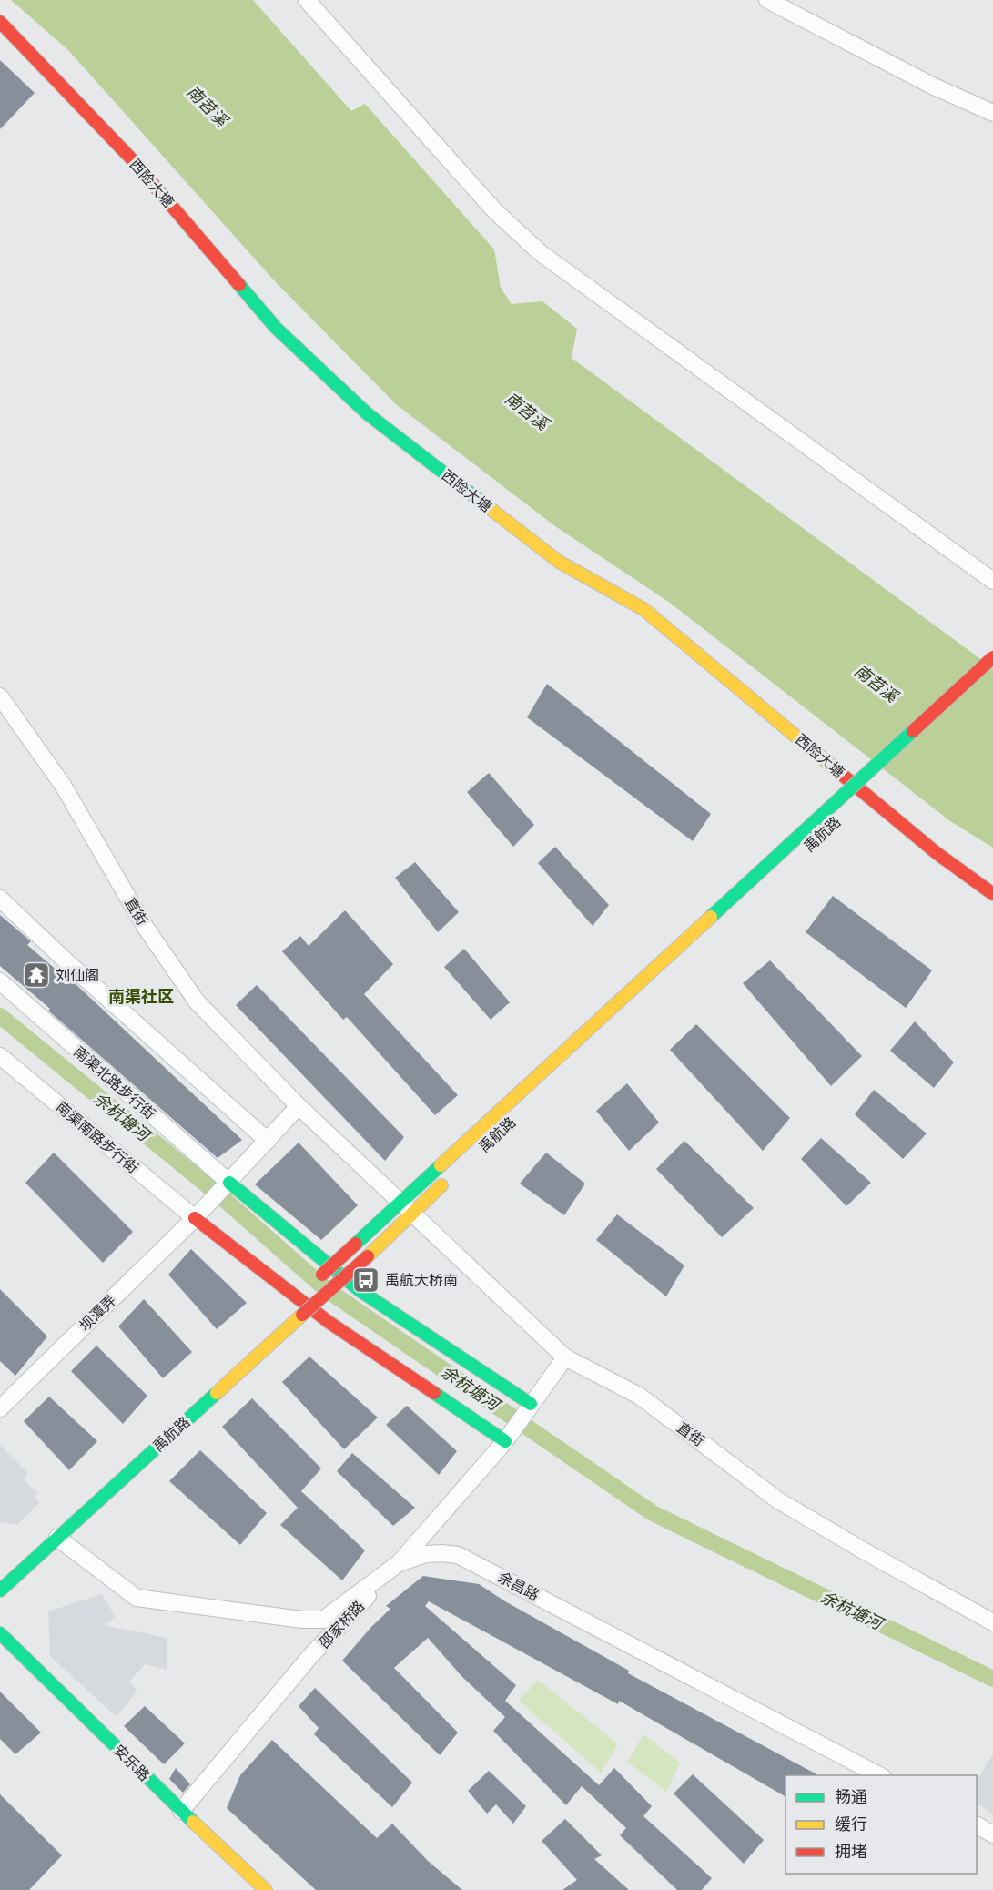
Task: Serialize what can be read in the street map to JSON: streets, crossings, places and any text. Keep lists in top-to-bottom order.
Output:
{
  "streets": {
    "street": [
      "西险大塘",
      "禹航路",
      "直街",
      "南渠北路步行街",
      "南渠南路步行街",
      "坝潭弄",
      "余昌路",
      "邵家桥路",
      "安乐路"
    ]
  },
  "crossings": [
    ["禹航路", "直街"],
    ["禹航路", "余昌路"],
    ["直街", "坝潭弄"],
    ["直街", "邵家桥路"],
    ["南渠北路步行街", "坝潭弄"],
    ["南渠南路步行街", "坝潭弄"],
    ["余昌路", "邵家桥路"],
    ["邵家桥路", "安乐路"]
  ],
  "districts": ["南渠社区"],
  "water": ["南苕溪", "余杭塘河"],
  "places": {
    "temple": ["刘仙阁"],
    "bus stop": ["禹航大桥南"]
  },
  "legend": ["畅通", "缓行", "拥堵"]
}
